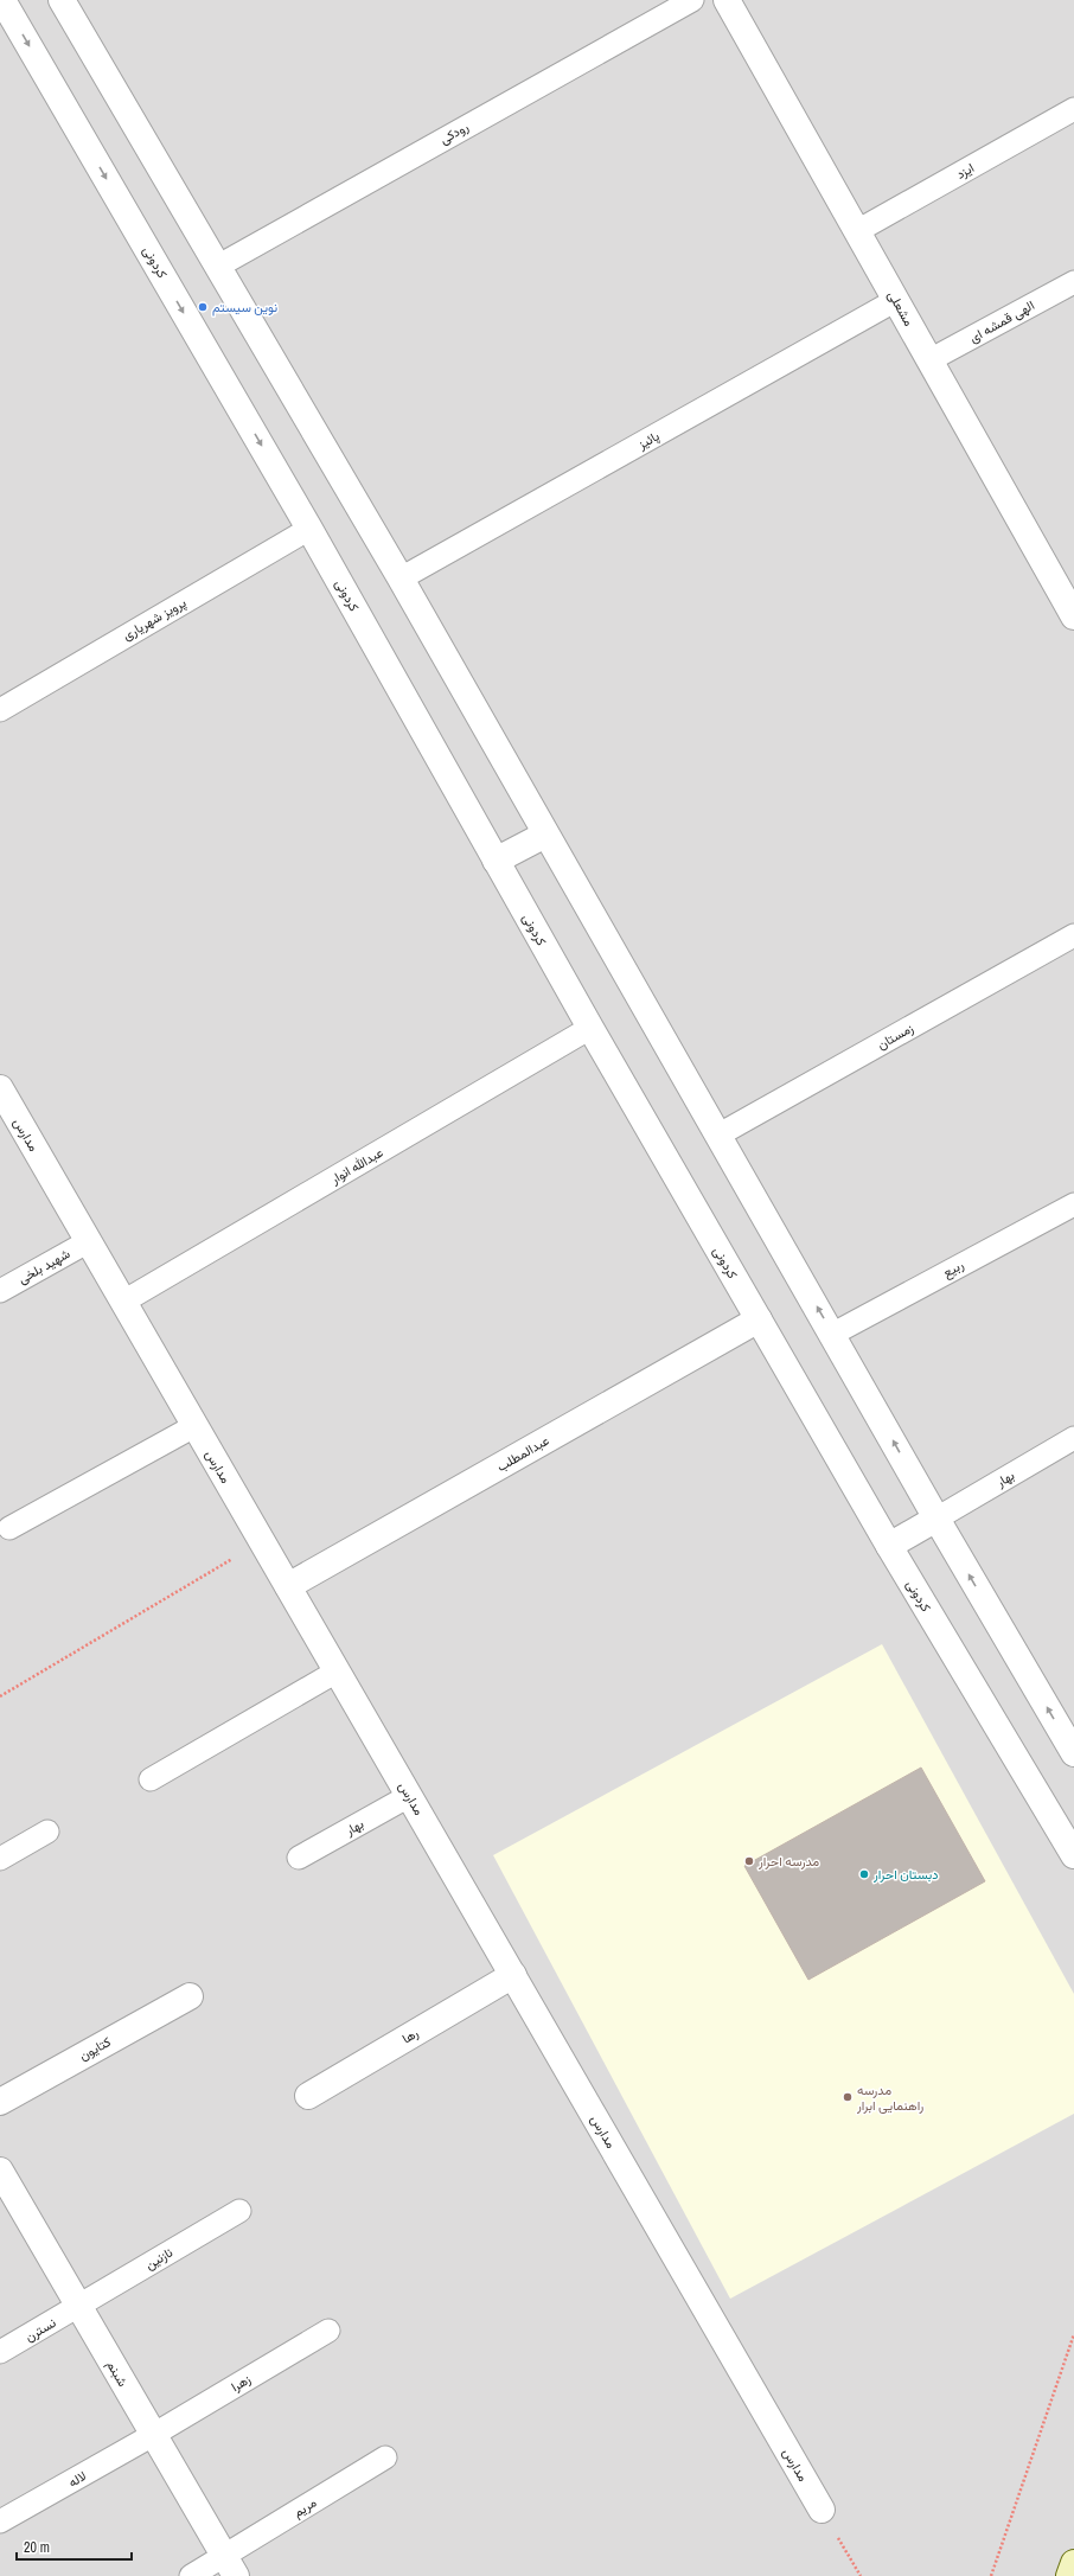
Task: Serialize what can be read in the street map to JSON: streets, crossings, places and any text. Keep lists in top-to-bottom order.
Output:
{
  "streets": {
    "street": [
      "کردونی",
      "مشعلی",
      "مدارس",
      "عبدالمطلب",
      "رها",
      "کتایون",
      "شبنم"
    ],
    "lane": [
      "رودکی",
      "ایزد",
      "الهی قمشه ای",
      "پائیز",
      "پرویز شهریاری",
      "زمستان",
      "عبدالله انوار",
      "شهید بلخی",
      "ربیع",
      "بهار",
      "نازنین",
      "نسترن",
      "زهرا",
      "لاله",
      "مریم"
    ]
  },
  "crossings": [
    ["ایزد", "مشعلی"],
    ["کردونی", "پرویز شهریاری"],
    ["کردونی", "عبدالله انوار"],
    ["کردونی", "عبدالمطلب"],
    ["مشعلی", "الهی قمشه ای"],
    ["مشعلی", "پائیز"],
    ["مدارس", "عبدالله انوار"],
    ["مدارس", "شهید بلخی"],
    ["مدارس", "عبدالمطلب"],
    ["مدارس", "بهار"],
    ["مدارس", "رها"],
    ["نازنین", "نسترن"],
    ["نازنین", "شبنم"],
    ["نسترن", "شبنم"],
    ["شبنم", "زهرا"],
    ["شبنم", "لاله"],
    ["شبنم", "مریم"],
    ["زهرا", "لاله"]
  ],
  "places": [
    "نوین سیستم",
    "مدرسه احرار",
    "دبستان احرار",
    "مدرسه راهنمایی ابرار"
  ],
  "scale_bar": "20 m"
}
